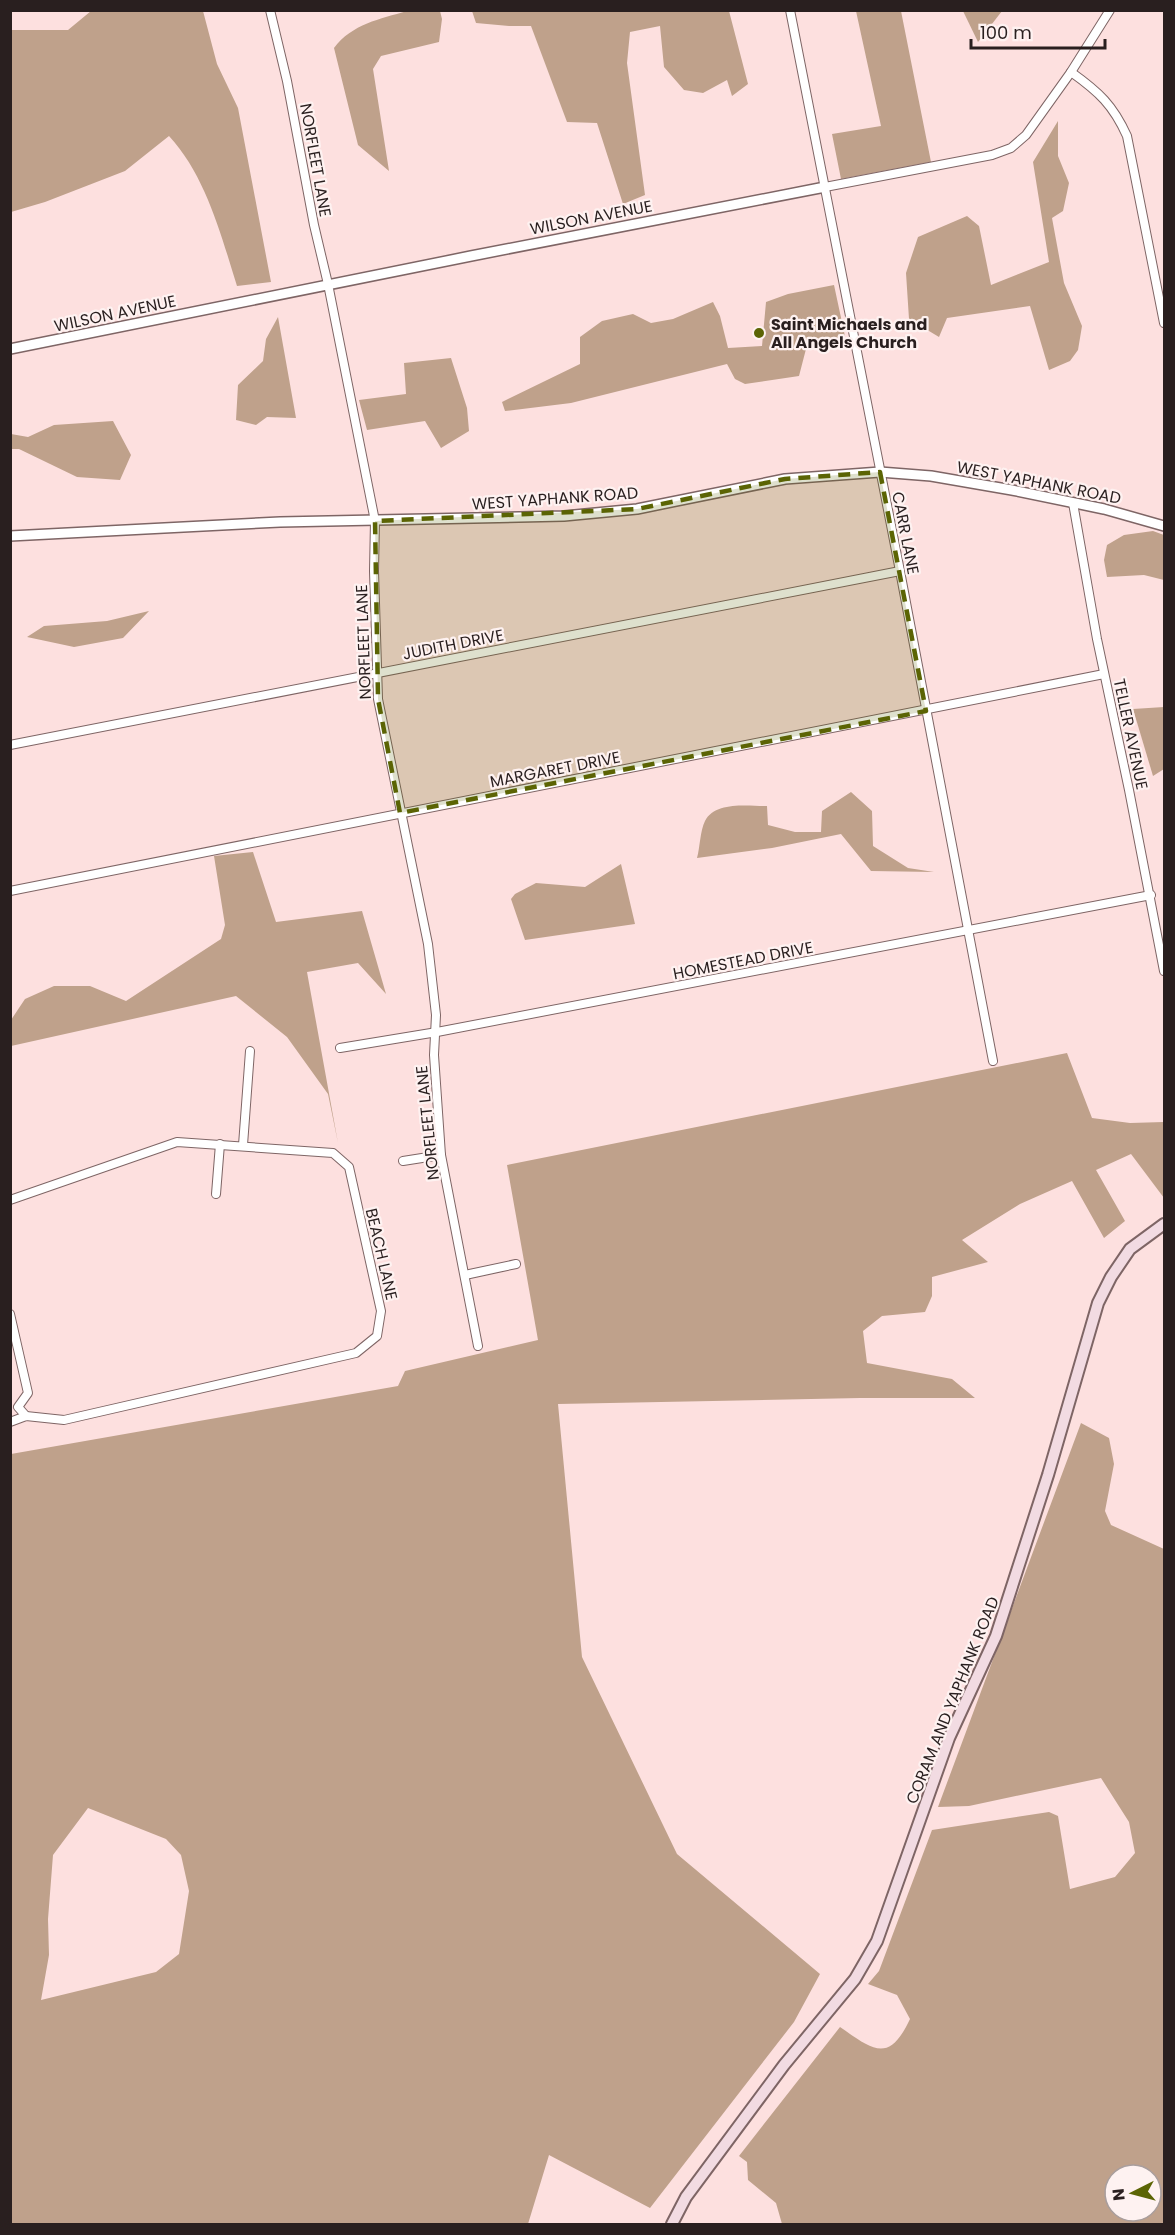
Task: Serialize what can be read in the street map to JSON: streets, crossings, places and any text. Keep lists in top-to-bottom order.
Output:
{
  "streets": {
    "main road": ["CORAM AND YAPHANK ROAD"],
    "street": [
      "NORFLEET LANE",
      "WILSON AVENUE",
      "WEST YAPHANK ROAD",
      "CARR LANE",
      "JUDITH DRIVE",
      "TELLER AVENUE",
      "MARGARET DRIVE",
      "HOMESTEAD DRIVE",
      "BEACH LANE"
    ]
  },
  "crossings": [
    ["NORFLEET LANE", "WILSON AVENUE"],
    ["NORFLEET LANE", "WEST YAPHANK ROAD"],
    ["NORFLEET LANE", "JUDITH DRIVE"],
    ["NORFLEET LANE", "MARGARET DRIVE"],
    ["NORFLEET LANE", "HOMESTEAD DRIVE"],
    ["WILSON AVENUE", "CARR LANE"],
    ["WEST YAPHANK ROAD", "CARR LANE"],
    ["WEST YAPHANK ROAD", "TELLER AVENUE"],
    ["CARR LANE", "JUDITH DRIVE"],
    ["CARR LANE", "MARGARET DRIVE"],
    ["CARR LANE", "HOMESTEAD DRIVE"],
    ["TELLER AVENUE", "MARGARET DRIVE"],
    ["TELLER AVENUE", "HOMESTEAD DRIVE"]
  ],
  "places": ["Saint Michaels and All Angels Church"],
  "scale_bar": "100 m",
  "north": "left"
}
